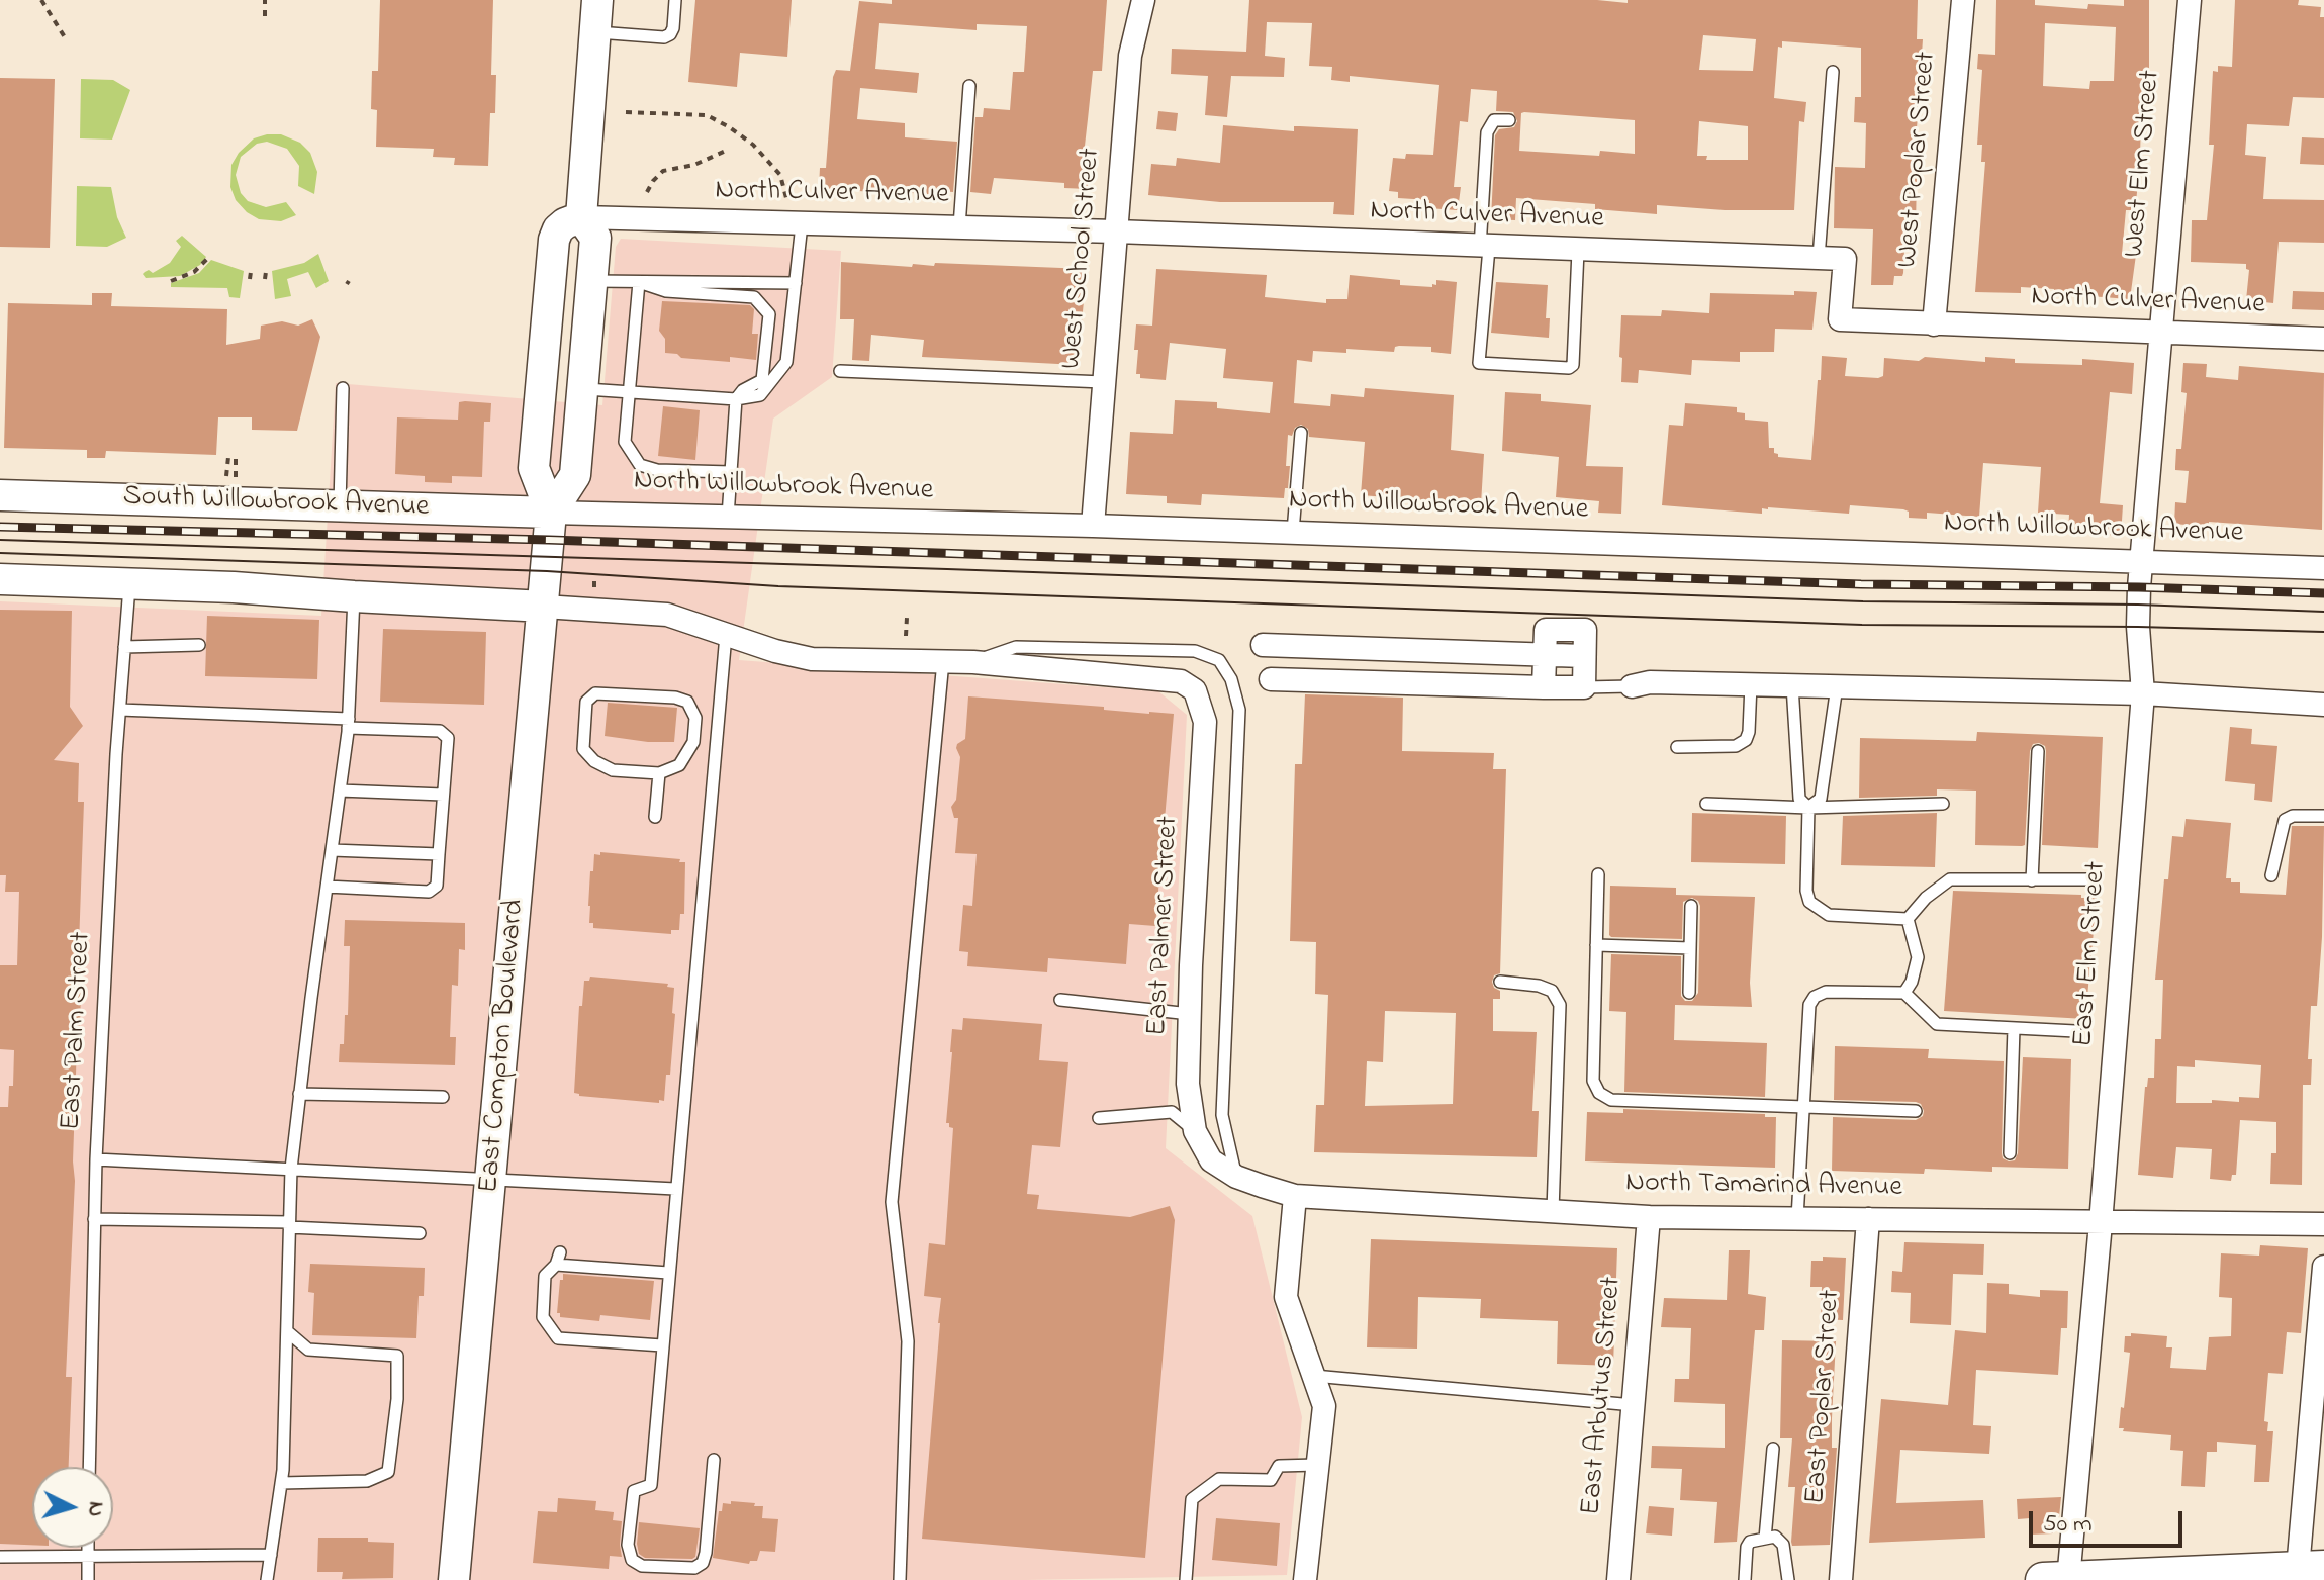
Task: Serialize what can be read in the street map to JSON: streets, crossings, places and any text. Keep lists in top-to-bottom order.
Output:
{
  "streets": {
    "main road": ["South Willowbrook Avenue", "East Compton Boulevard"],
    "street": [
      "West Poplar Street",
      "West Elm Street",
      "North Culver Avenue",
      "West School Street",
      "North Willowbrook Avenue",
      "East Palmer Street",
      "East Elm Street",
      "North Tamarind Avenue",
      "East Arbutus Street",
      "East Poplar Street"
    ],
    "lane": ["East Palm Street"]
  },
  "crossings": [
    ["West Poplar Street", "North Culver Avenue"],
    ["West Elm Street", "North Culver Avenue"],
    ["West Elm Street", "East Elm Street"],
    ["North Culver Avenue", "West School Street"],
    ["North Culver Avenue", "East Elm Street"],
    ["West School Street", "North Willowbrook Avenue"],
    ["North Willowbrook Avenue", "South Willowbrook Avenue"],
    ["North Willowbrook Avenue", "East Elm Street"],
    ["North Willowbrook Avenue", "East Compton Boulevard"],
    ["South Willowbrook Avenue", "East Compton Boulevard"],
    ["East Palmer Street", "North Tamarind Avenue"],
    ["East Elm Street", "North Tamarind Avenue"],
    ["North Tamarind Avenue", "East Arbutus Street"],
    ["North Tamarind Avenue", "East Poplar Street"]
  ],
  "scale_bar": "50 m",
  "north": "right"
}
